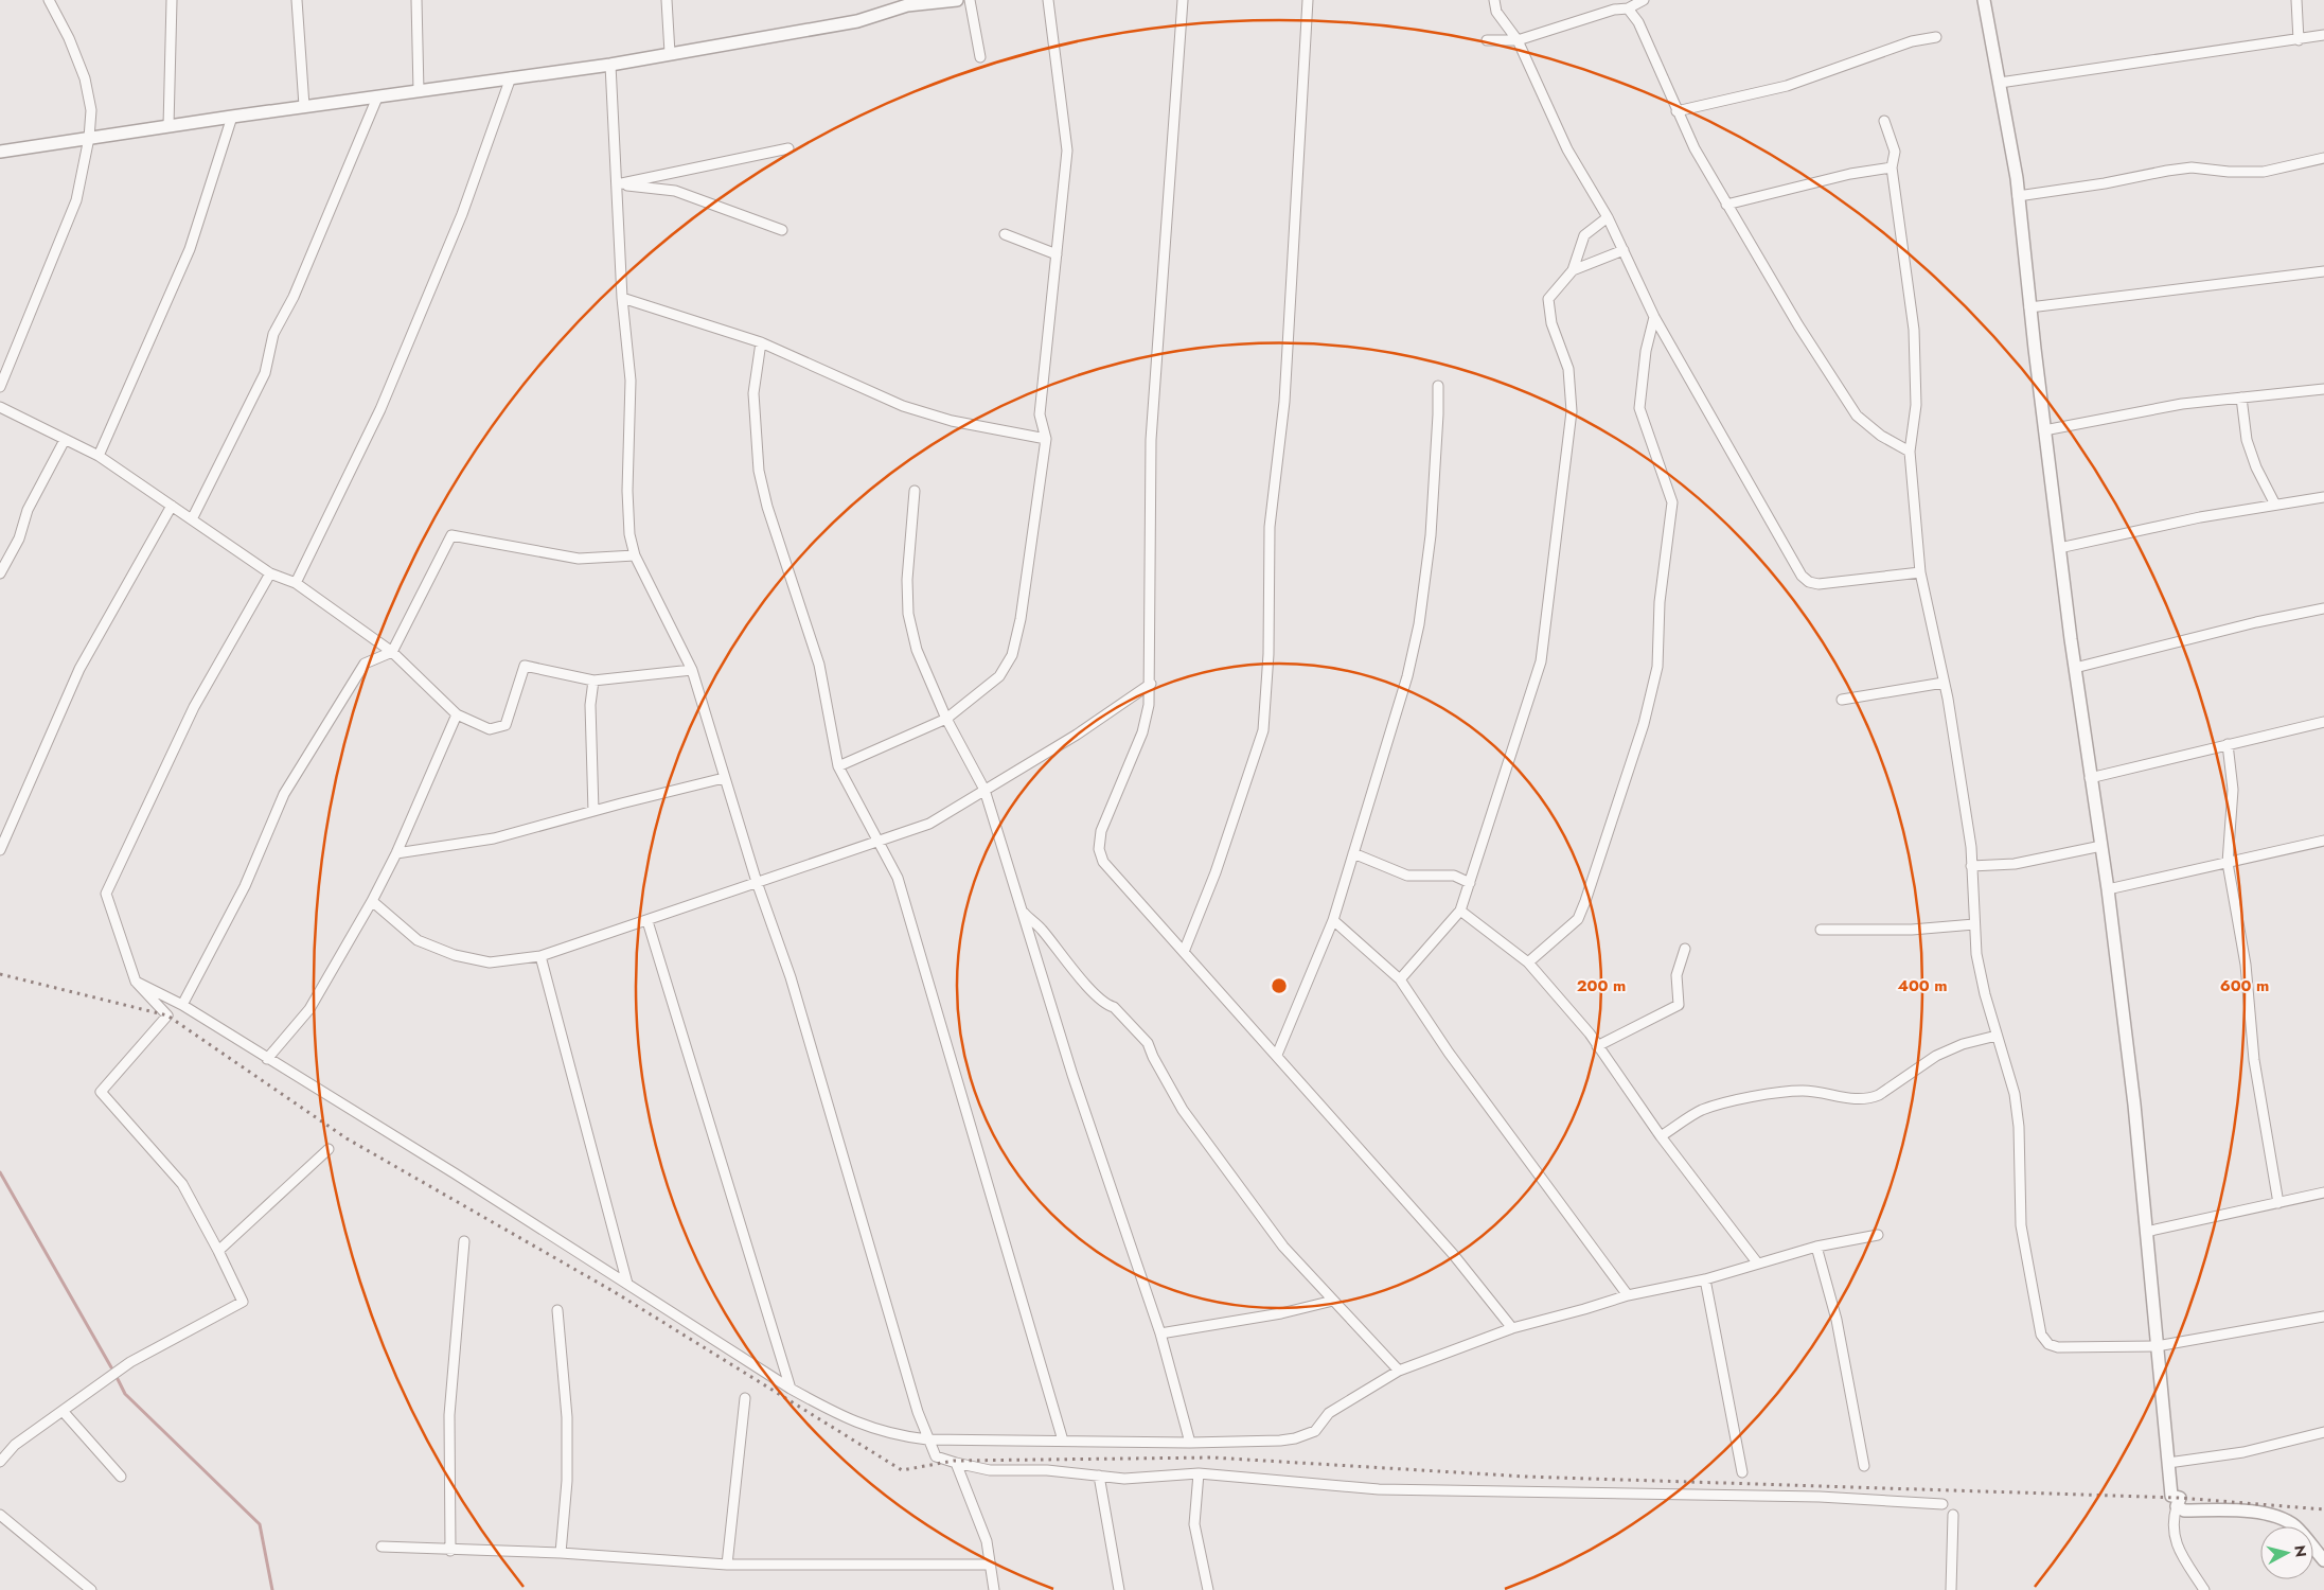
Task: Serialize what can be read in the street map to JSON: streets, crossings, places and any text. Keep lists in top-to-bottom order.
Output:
{
  "north": "right",
  "rings": ["200 m", "400 m", "600 m"]
}
